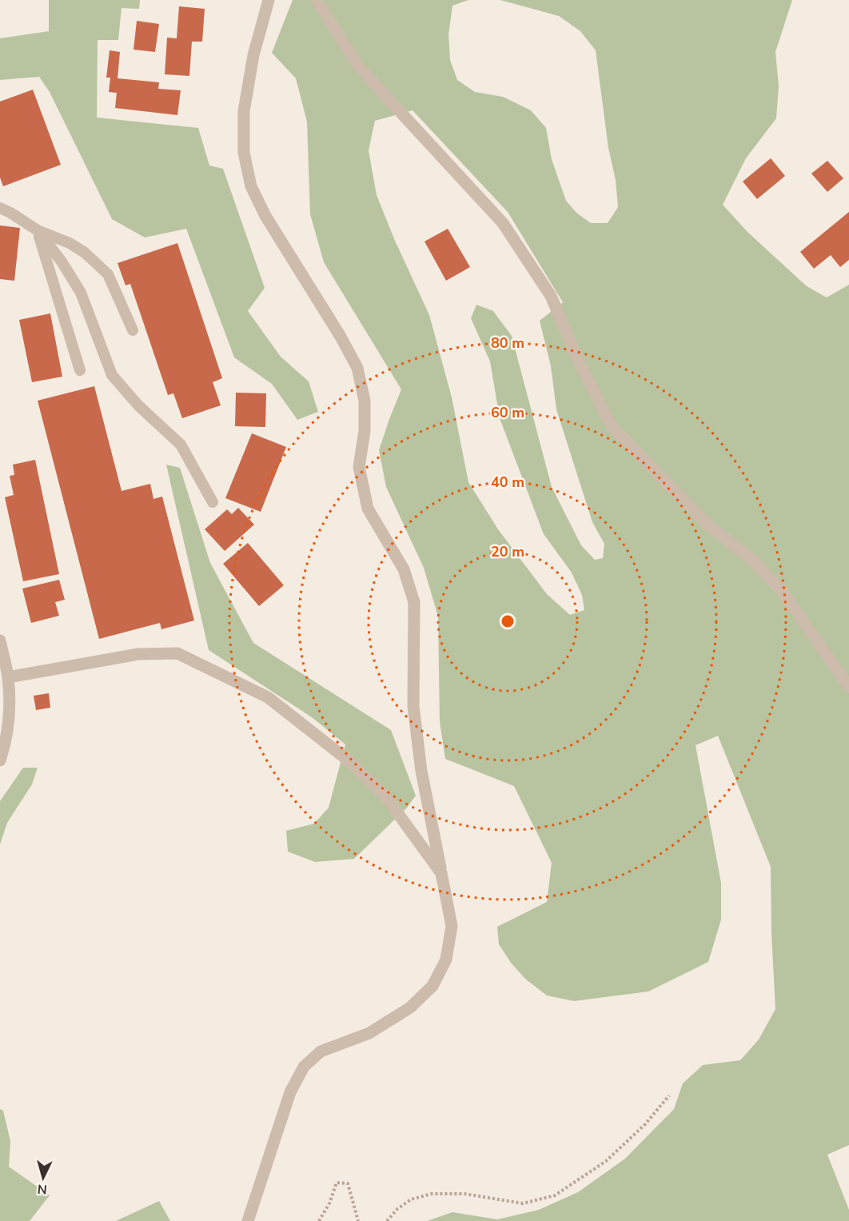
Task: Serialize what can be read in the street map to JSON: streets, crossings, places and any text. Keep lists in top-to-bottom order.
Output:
{
  "north": "bottom",
  "rings": [
    "80 m",
    "60 m",
    "40 m",
    "20 m"
  ]
}
